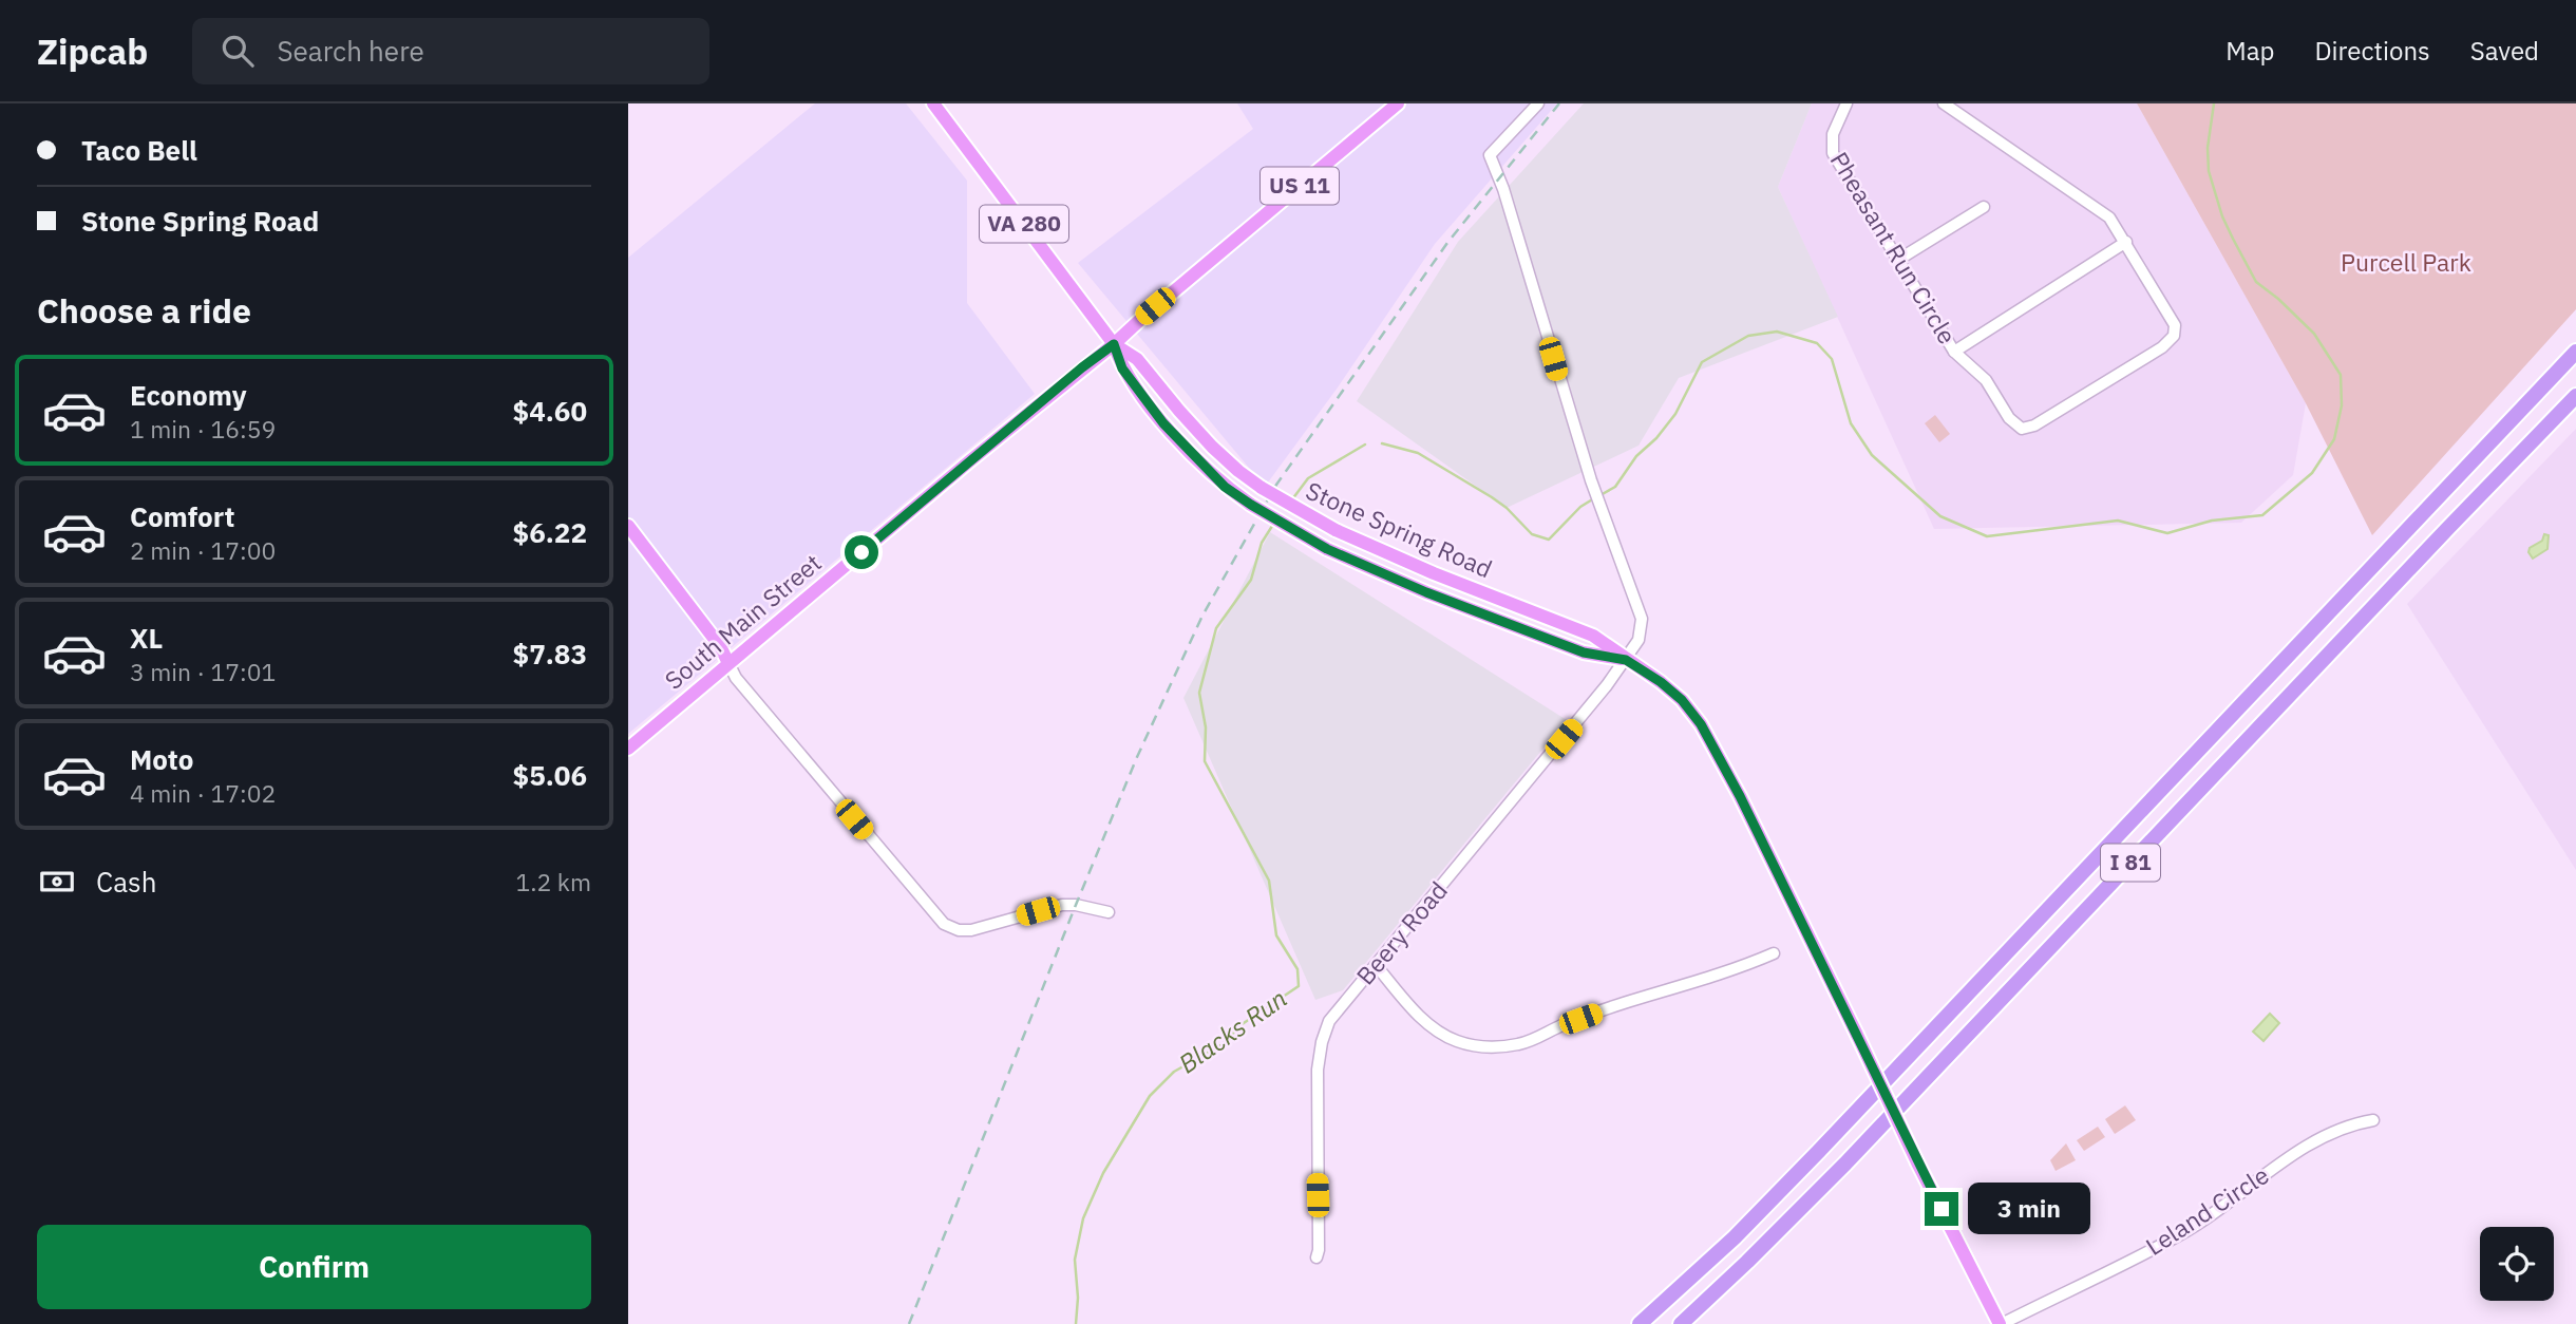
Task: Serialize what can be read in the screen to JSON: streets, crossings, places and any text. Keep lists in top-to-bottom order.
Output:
{
  "streets": {
    "highway": ["I 81"],
    "main road": [
      "US 11",
      "VA 280",
      "Stone Spring Road",
      "South Main Street"
    ],
    "street": ["Pheasant Run Circle", "Beery Road", "Leland Circle"]
  },
  "crossings": [
    ["Stone Spring Road", "South Main Street"],
    ["Stone Spring Road", "Beery Road"],
    ["Stone Spring Road", "Leland Circle"]
  ],
  "water": ["Blacks Run"],
  "parks": ["Purcell Park"],
  "page": {
    "header": "Zipcab",
    "search": "Search here",
    "nav": ["Map", "Directions", "Saved"],
    "banner": ["Taco Bell", "Stone Spring Road"],
    "heading": "Choose a ride",
    "list": [
      {
        "name": "Economy",
        "note": "1 min · 16:59",
        "value": "$4.60"
      },
      {
        "name": "Comfort",
        "note": "2 min · 17:00",
        "value": "$6.22"
      },
      {
        "name": "XL",
        "note": "3 min · 17:01",
        "value": "$7.83"
      },
      {
        "name": "Moto",
        "note": "4 min · 17:02",
        "value": "$5.06"
      }
    ],
    "pay": ["Cash", "1.2 km"],
    "bubble": "3 min",
    "buttons": "Confirm"
  }
}
